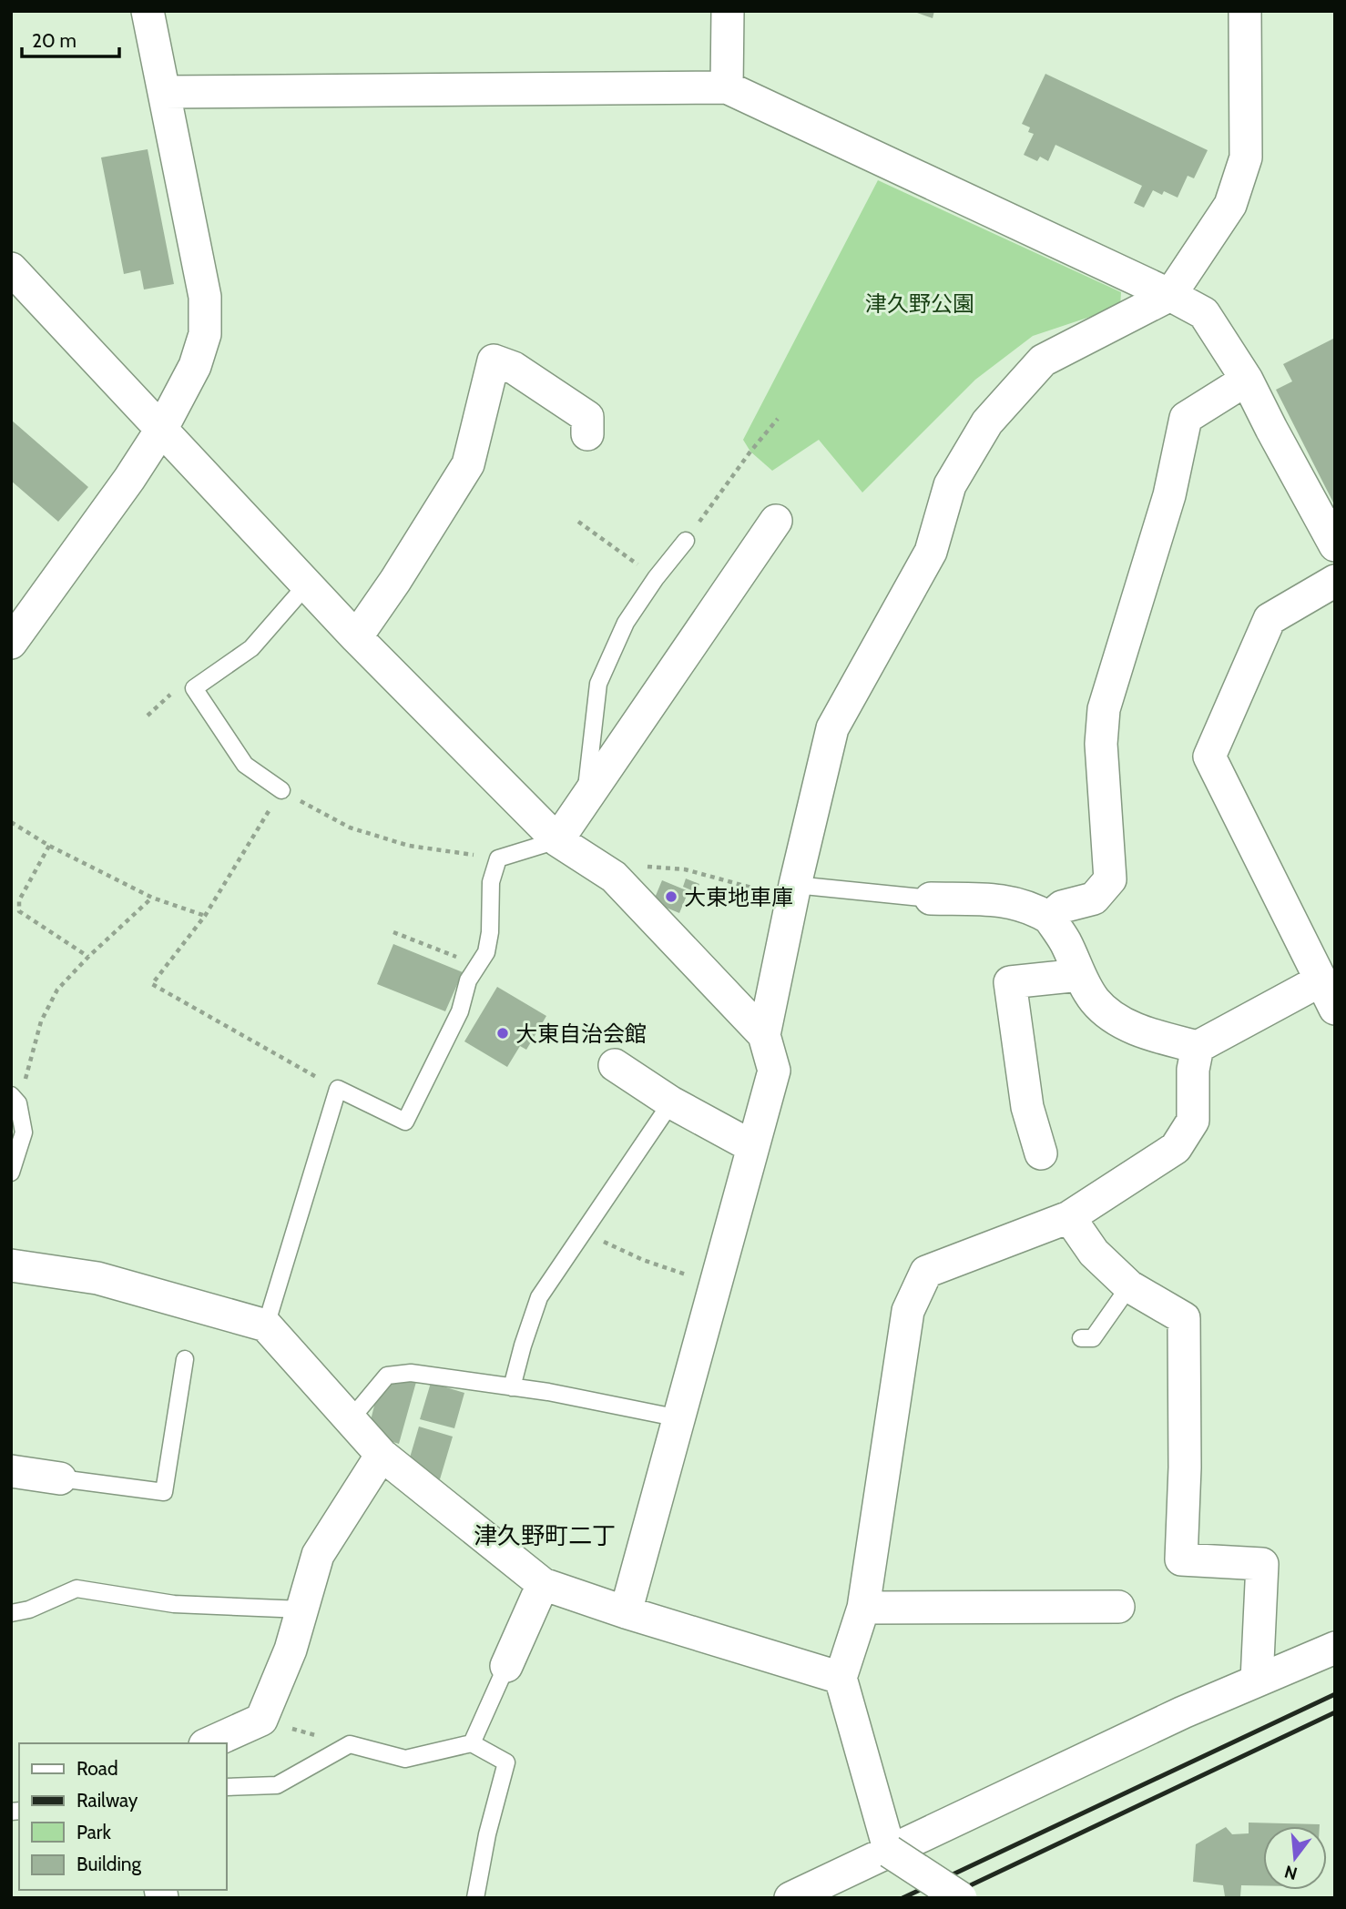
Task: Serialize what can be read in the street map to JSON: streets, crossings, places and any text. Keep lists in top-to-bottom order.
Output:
{
  "districts": ["津久野町二丁"],
  "parks": ["津久野公園"],
  "places": ["大東地車庫", "大東自治会館"],
  "legend": [
    "Road",
    "Railway",
    "Park",
    "Building"
  ],
  "scale_bar": "20 m",
  "north": "bottom"
}
